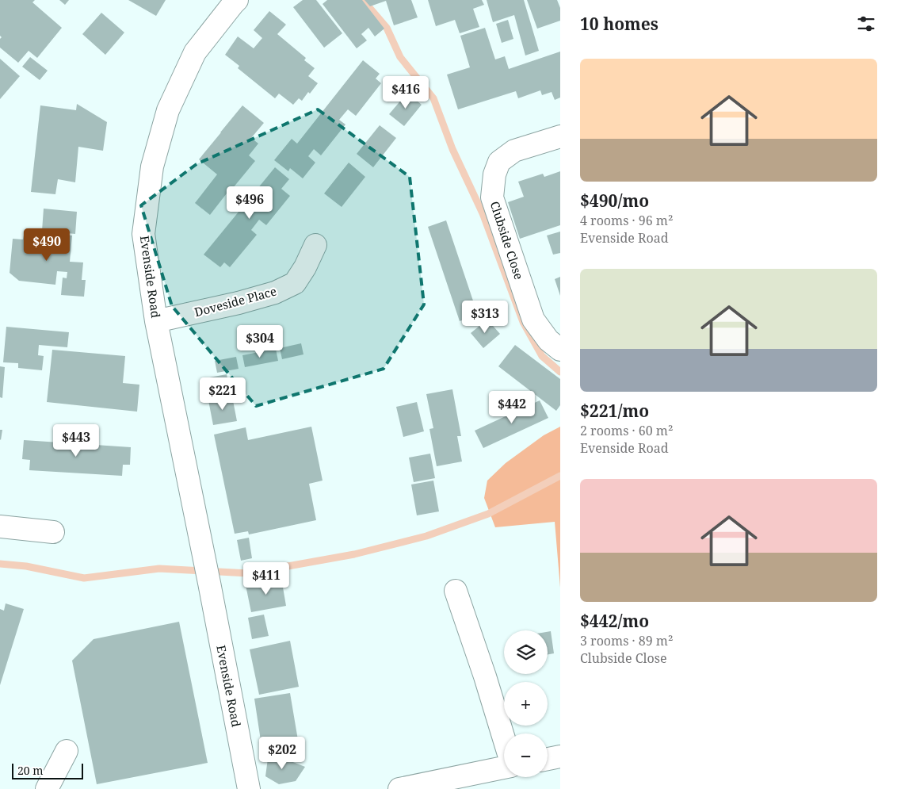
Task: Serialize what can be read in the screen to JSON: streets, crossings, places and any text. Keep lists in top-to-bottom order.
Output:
{
  "streets": {
    "street": ["Clubside Close", "Evenside Road", "Doveside Place"]
  },
  "crossings": [
    ["Evenside Road", "Doveside Place"]
  ],
  "scale_bar": "20 m",
  "page": {
    "heading": "10 homes",
    "list": [
      {
        "name": "$490/mo",
        "note": "4 rooms · 96 m² · Evenside Road"
      },
      {
        "name": "$221/mo",
        "note": "2 rooms · 60 m² · Evenside Road"
      },
      {
        "name": "$442/mo",
        "note": "3 rooms · 89 m² · Clubside Close"
      }
    ],
    "price": [
      "$416",
      "$496",
      "$490",
      "$313",
      "$304",
      "$221",
      "$442",
      "$443",
      "$411",
      "$202"
    ],
    "map_buttons": ["+", "−"],
    "scale": "20 m"
  }
}
